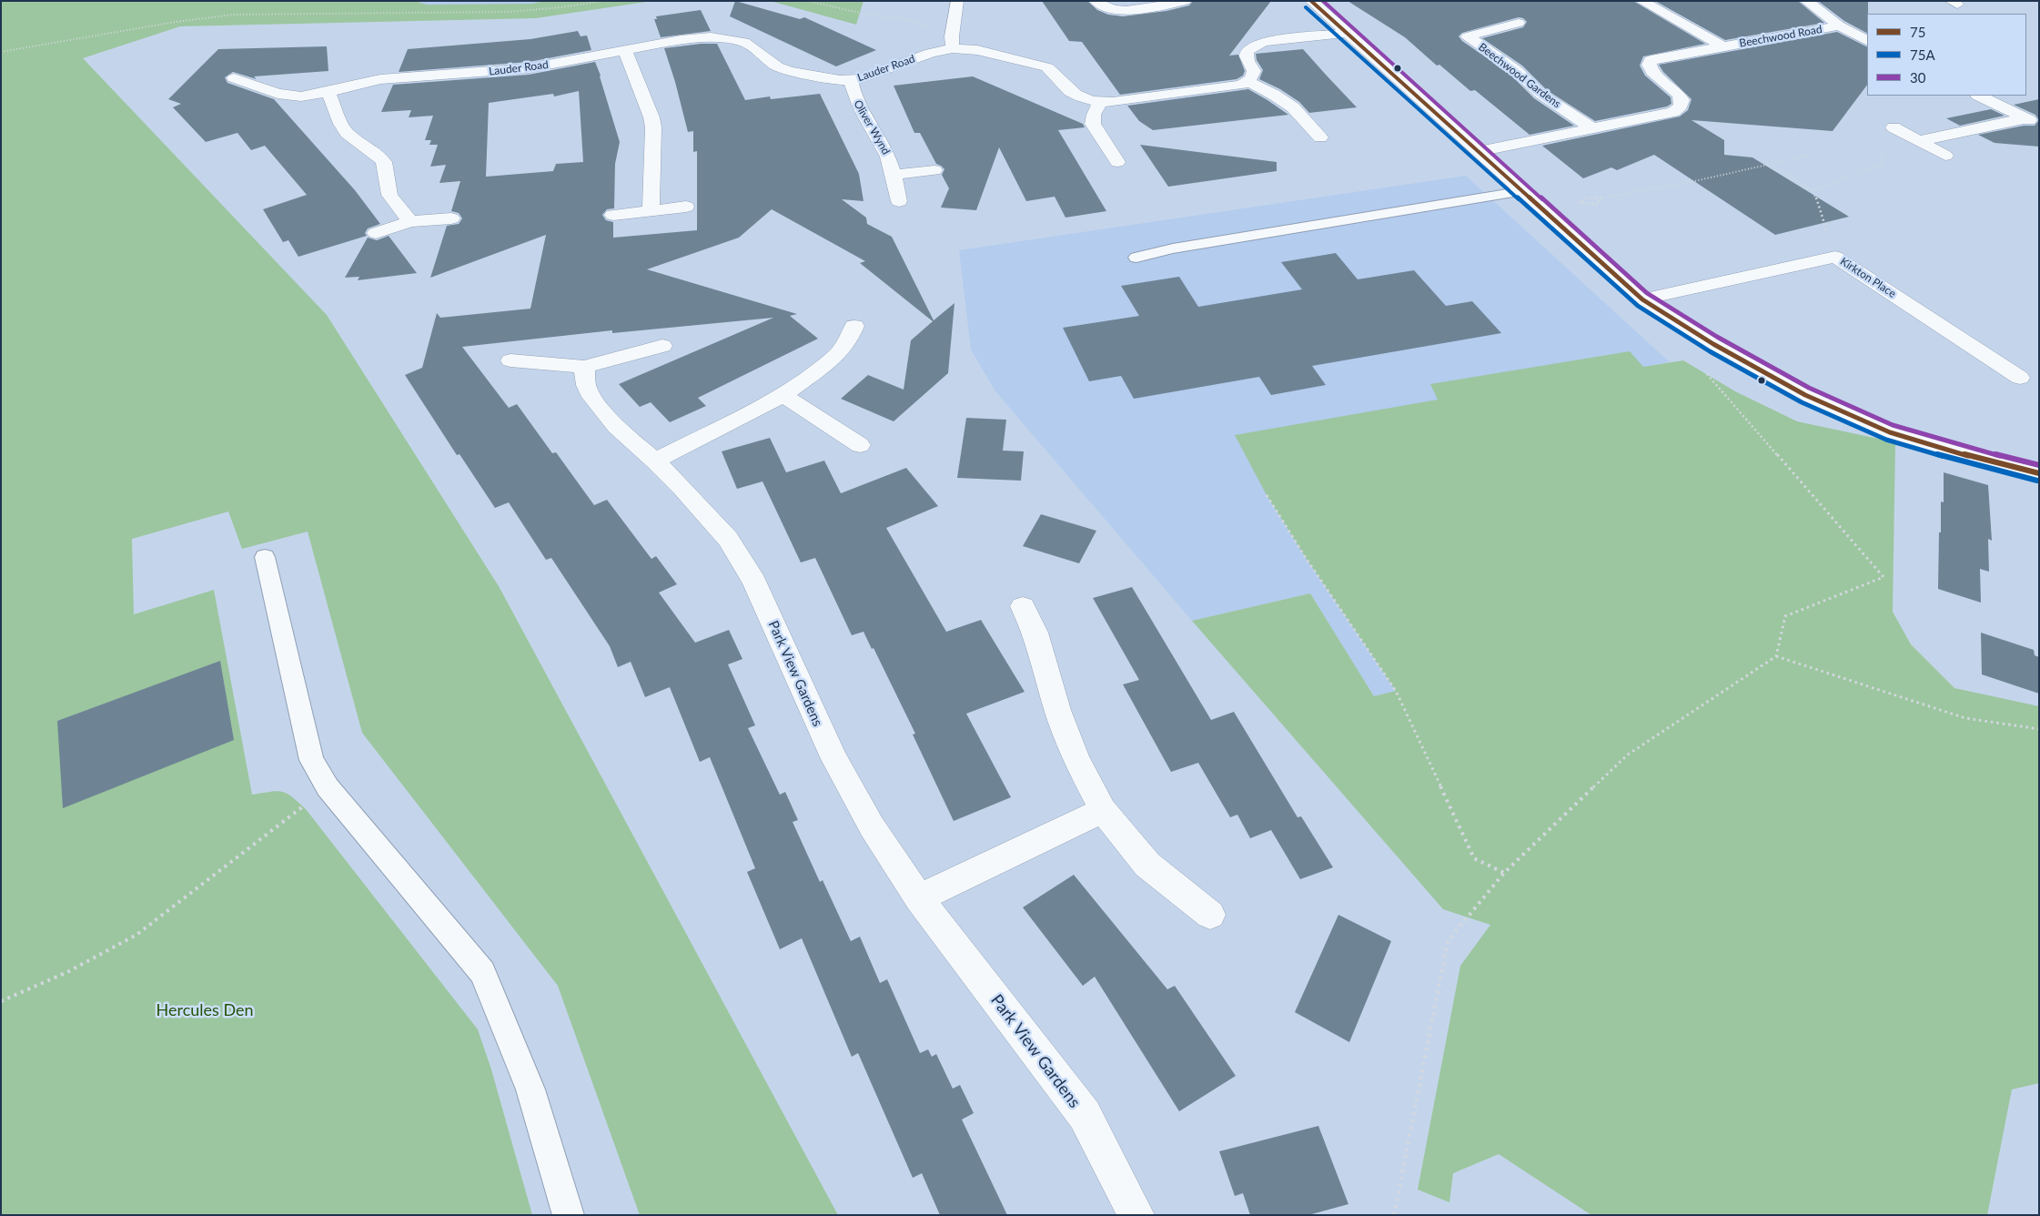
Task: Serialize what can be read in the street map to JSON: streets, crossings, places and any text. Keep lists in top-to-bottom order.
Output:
{
  "streets": {
    "street": [
      "Beechwood Road",
      "Lauder Road",
      "Beechwood Gardens",
      "Oliver Wynd",
      "Kirkton Place",
      "Park View Gardens"
    ]
  },
  "crossings": [
    ["Beechwood Road", "Beechwood Gardens"],
    ["Lauder Road", "Oliver Wynd"]
  ],
  "parks": ["Hercules Den"],
  "lines": ["transit line 75", "transit line 30", "transit line 75A"],
  "legend": ["75", "75A", "30"]
}
